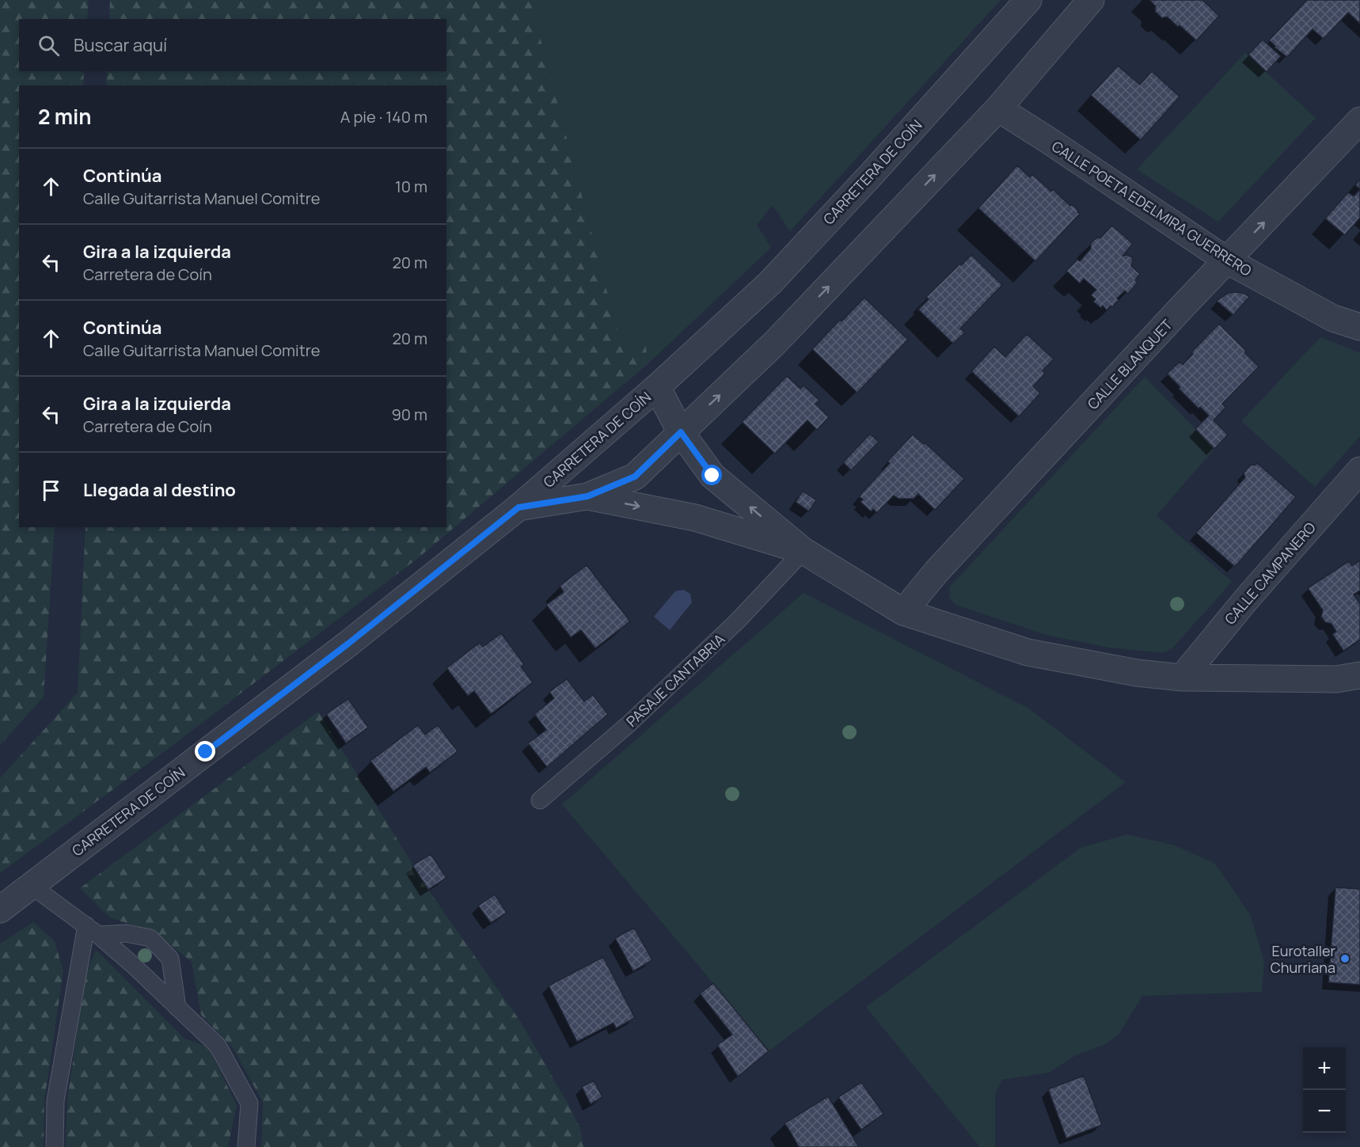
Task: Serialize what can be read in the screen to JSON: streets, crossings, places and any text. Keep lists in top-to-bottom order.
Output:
{
  "streets": {
    "street": [
      "CARRETERA DE COÍN",
      "CALLE POETA EDELMIRA GUERRERO",
      "CALLE BLANQUET",
      "CALLE CAMPANERO"
    ],
    "lane": ["PASAJE CANTABRIA"]
  },
  "crossings": [
    ["CALLE POETA EDELMIRA GUERRERO", "CALLE BLANQUET"]
  ],
  "places": ["Eurotaller Churriana"],
  "page": {
    "search": "Buscar aquí",
    "heading": ["2 min", "A pie · 140 m"],
    "list": [
      ["Continúa", "Calle Guitarrista Manuel Comitre", "10 m"],
      ["Gira a la izquierda", "Carretera de Coín", "20 m"],
      ["Continúa", "Calle Guitarrista Manuel Comitre", "20 m"],
      ["Gira a la izquierda", "Carretera de Coín", "90 m"],
      "Llegada al destino"
    ],
    "map_buttons": ["+", "−"]
  }
}
